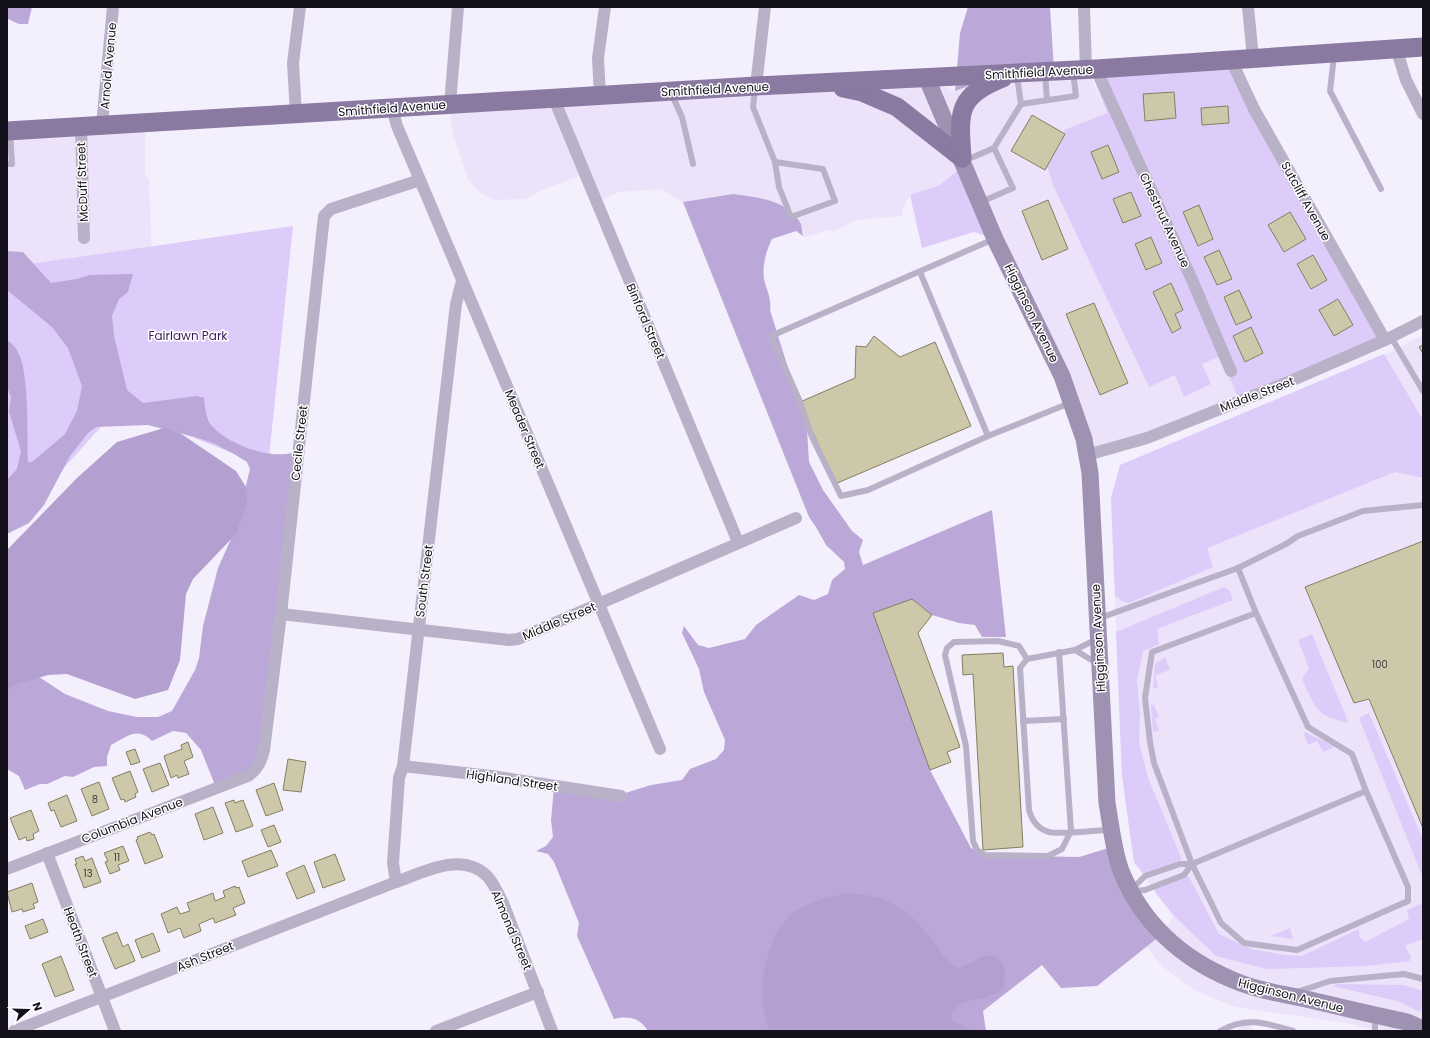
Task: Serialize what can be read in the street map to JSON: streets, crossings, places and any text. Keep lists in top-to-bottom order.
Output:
{
  "streets": {
    "main road": ["Smithfield Avenue"],
    "street": [
      "Arnold Avenue",
      "McDuff Street",
      "Sutcliff Avenue",
      "Chestnut Avenue",
      "Higginson Avenue",
      "Binford Street",
      "Middle Street",
      "Meader Street",
      "Cecile Street",
      "South Street",
      "Highland Street",
      "Columbia Avenue",
      "Almond Street",
      "Heath Street",
      "Ash Street"
    ]
  },
  "crossings": [
    ["Arnold Avenue", "Smithfield Avenue"],
    ["Smithfield Avenue", "McDuff Street"],
    ["Smithfield Avenue", "Sutcliff Avenue"],
    ["Smithfield Avenue", "Chestnut Avenue"],
    ["Smithfield Avenue", "Higginson Avenue"],
    ["Smithfield Avenue", "Binford Street"],
    ["Smithfield Avenue", "Meader Street"],
    ["Sutcliff Avenue", "Middle Street"],
    ["Higginson Avenue", "Middle Street"],
    ["Binford Street", "Middle Street"],
    ["Middle Street", "Meader Street"],
    ["Middle Street", "Cecile Street"],
    ["Middle Street", "South Street"],
    ["Meader Street", "Cecile Street"],
    ["Meader Street", "South Street"],
    ["Cecile Street", "Columbia Avenue"],
    ["South Street", "Highland Street"],
    ["South Street", "Almond Street"],
    ["South Street", "Ash Street"],
    ["Columbia Avenue", "Heath Street"],
    ["Almond Street", "Ash Street"],
    ["Heath Street", "Ash Street"]
  ],
  "parks": ["Fairlawn Park"],
  "house_numbers": [
    "100",
    "8",
    "11",
    "13"
  ],
  "north": "right"
}
